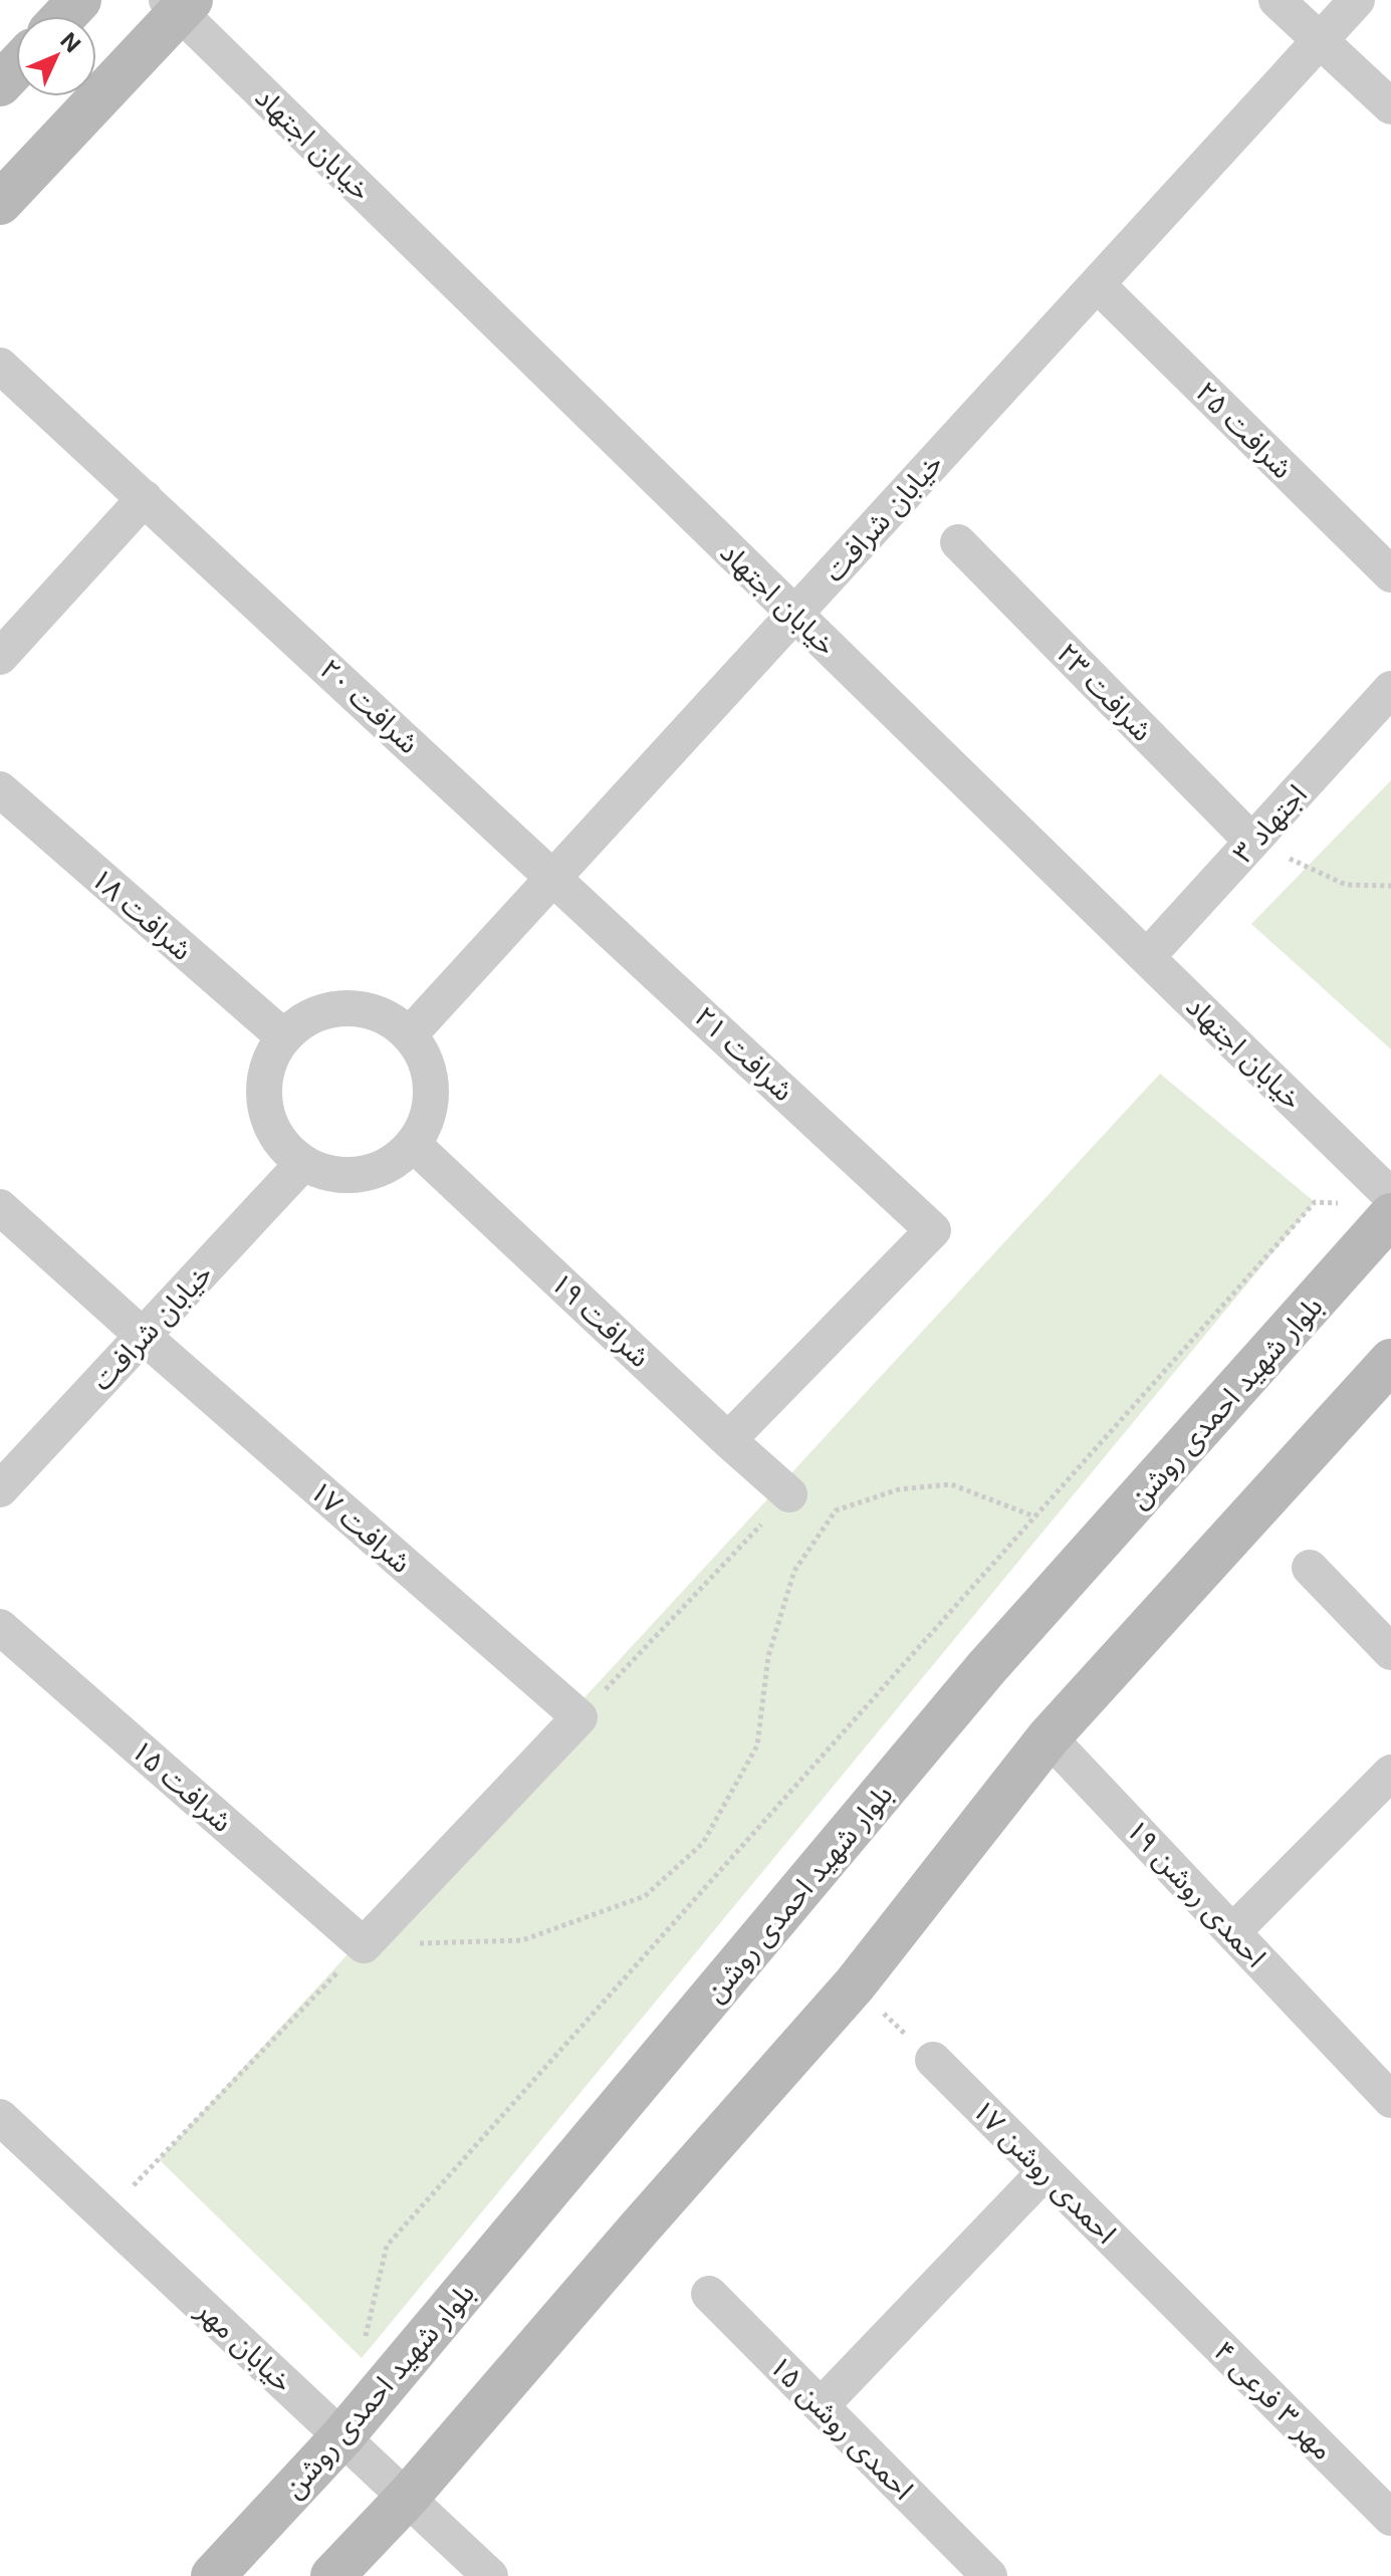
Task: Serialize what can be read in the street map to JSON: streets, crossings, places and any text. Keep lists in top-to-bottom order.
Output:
{
  "streets": {
    "main road": ["بلوار شهید احمدی روشن"],
    "street": [
      "خیابان اجتهاد",
      "شرافت ۲۵",
      "خیابان شرافت",
      "شرافت ۲۳",
      "شرافت ۲۰",
      "اجتهاد ۳",
      "شرافت ۱۸",
      "شرافت ۲۱",
      "شرافت ۱۹",
      "شرافت ۱۷",
      "شرافت ۱۵",
      "احمدی روشن ۱۹",
      "احمدی روشن ۱۷",
      "خیابان مهر",
      "مهر ۳ فرعی ۴",
      "احمدی روشن ۱۵"
    ]
  },
  "crossings": [
    ["خیابان اجتهاد", "خیابان شرافت"],
    ["خیابان اجتهاد", "اجتهاد ۳"],
    ["شرافت ۲۵", "خیابان شرافت"],
    ["خیابان شرافت", "شرافت ۲۰"],
    ["خیابان شرافت", "شرافت ۱۸"],
    ["خیابان شرافت", "شرافت ۲۱"],
    ["خیابان شرافت", "شرافت ۱۹"],
    ["خیابان شرافت", "شرافت ۱۷"],
    ["شرافت ۲۳", "اجتهاد ۳"],
    ["شرافت ۲۰", "شرافت ۲۱"],
    ["شرافت ۱۸", "شرافت ۱۹"],
    ["شرافت ۲۱", "شرافت ۱۹"],
    ["بلوار شهید احمدی روشن", "خیابان مهر"],
    ["احمدی روشن ۱۷", "مهر ۳ فرعی ۴"]
  ],
  "north": "top right"
}
